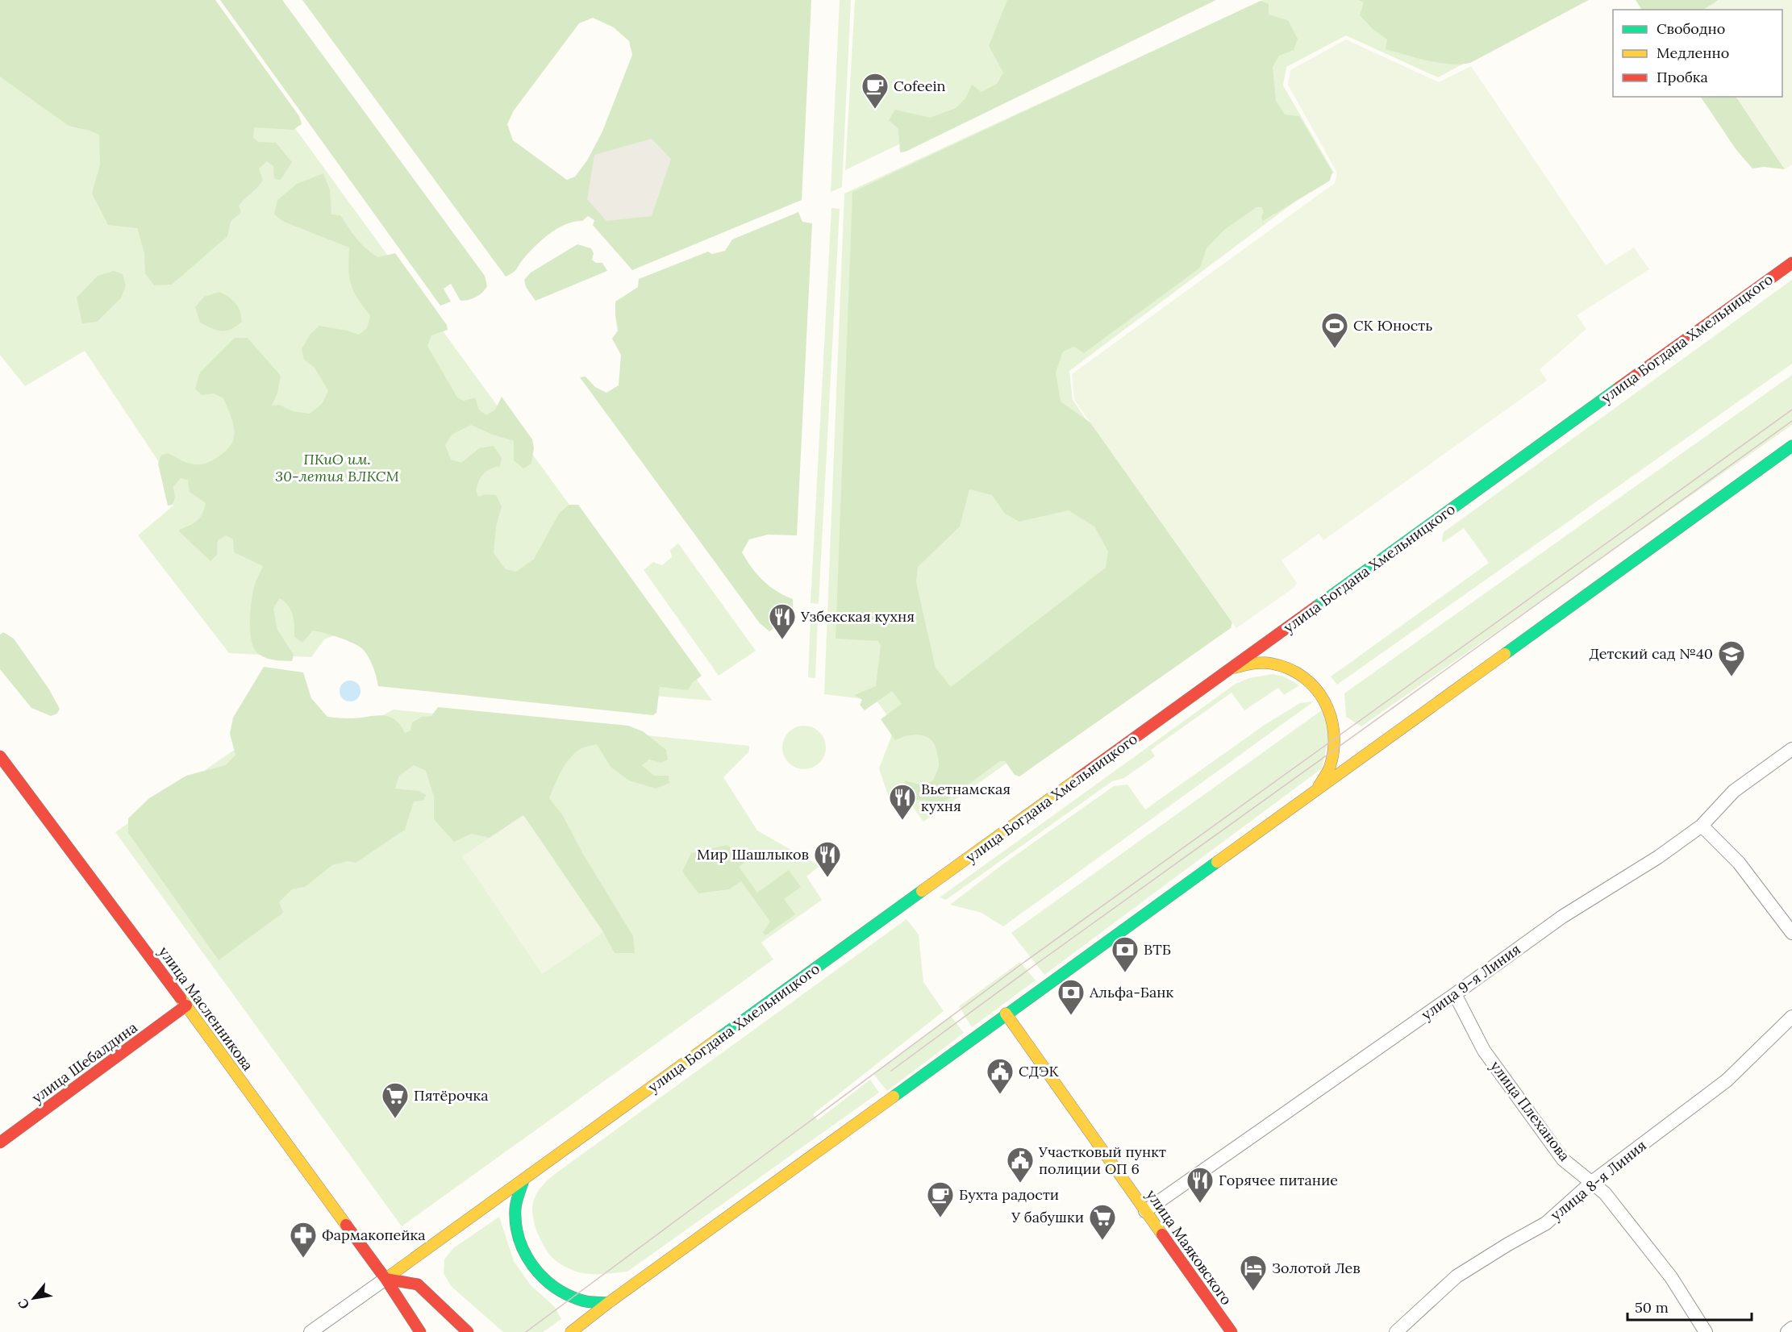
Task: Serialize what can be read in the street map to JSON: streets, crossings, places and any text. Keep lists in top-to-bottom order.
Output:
{
  "streets": {
    "main road": [
      "улица Богдана Хмельницкого",
      "улица Масленникова",
      "улица Шебалдина",
      "улица Маяковского"
    ],
    "street": ["улица 9-я Линия", "улица Плеханова", "улица 8-я Линия"]
  },
  "crossings": [
    ["улица Богдана Хмельницкого", "улица Масленникова"],
    ["улица 9-я Линия", "улица Плеханова"],
    ["улица 9-я Линия", "улица Маяковского"],
    ["улица Масленникова", "улица Шебалдина"],
    ["улица Плеханова", "улица 8-я Линия"]
  ],
  "parks": ["ПКиО им. 30-летия ВЛКСМ"],
  "places": {
    "cafe": ["Cofeein", "Бухта радости"],
    "sports": ["СК Юность"],
    "restaurant": [
      "Узбекская кухня",
      "Вьетнамская кухня",
      "Мир Шашлыков",
      "Горячее питание"
    ],
    "school or university": ["Детский сад №40"],
    "bank": ["ВТБ", "Альфа-Банк"],
    "public building": ["СДЭК", "Участковый пункт полиции ОП 6"],
    "supermarket": ["Пятёрочка", "У бабушки"],
    "pharmacy": ["Фармакопейка"],
    "hotel": ["Золотой Лев"]
  },
  "legend": ["Свободно", "Медленно", "Пробка"],
  "scale_bar": "50 m",
  "north": "bottom left"
}
